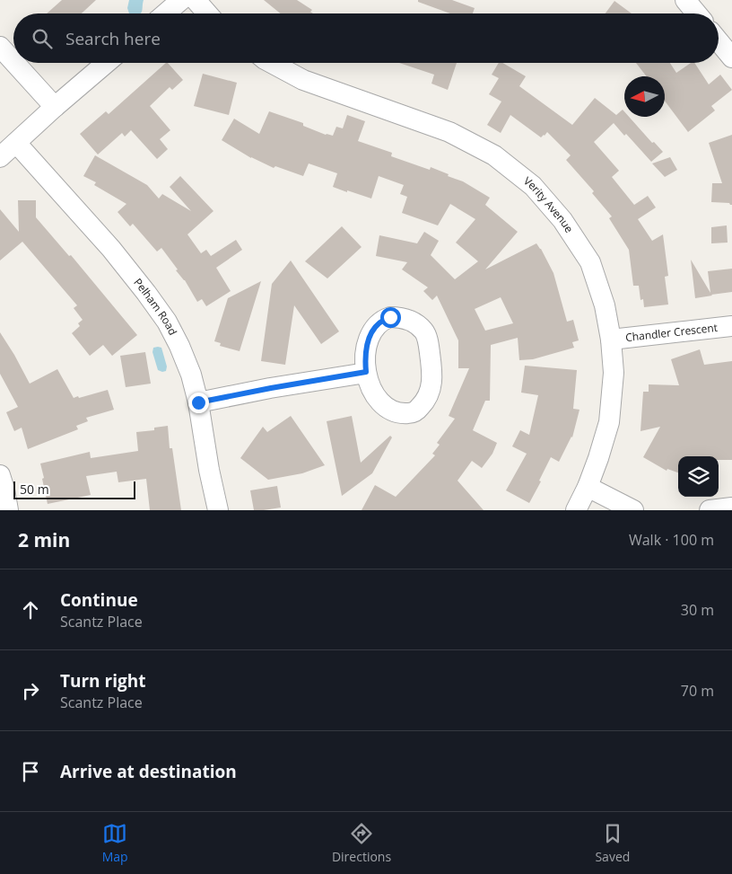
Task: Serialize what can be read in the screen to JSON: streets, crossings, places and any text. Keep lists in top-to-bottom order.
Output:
{
  "streets": {
    "street": ["Verity Avenue", "Pelham Road", "Chandler Crescent"]
  },
  "crossings": [
    ["Verity Avenue", "Chandler Crescent"]
  ],
  "scale_bar": "50 m",
  "north": "left",
  "page": {
    "search": "Search here",
    "scale": "50 m",
    "heading": ["2 min", "Walk · 100 m"],
    "list": [
      ["Continue", "Scantz Place", "30 m"],
      ["Turn right", "Scantz Place", "70 m"],
      "Arrive at destination"
    ],
    "nav": ["Map", "Directions", "Saved"]
  }
}
